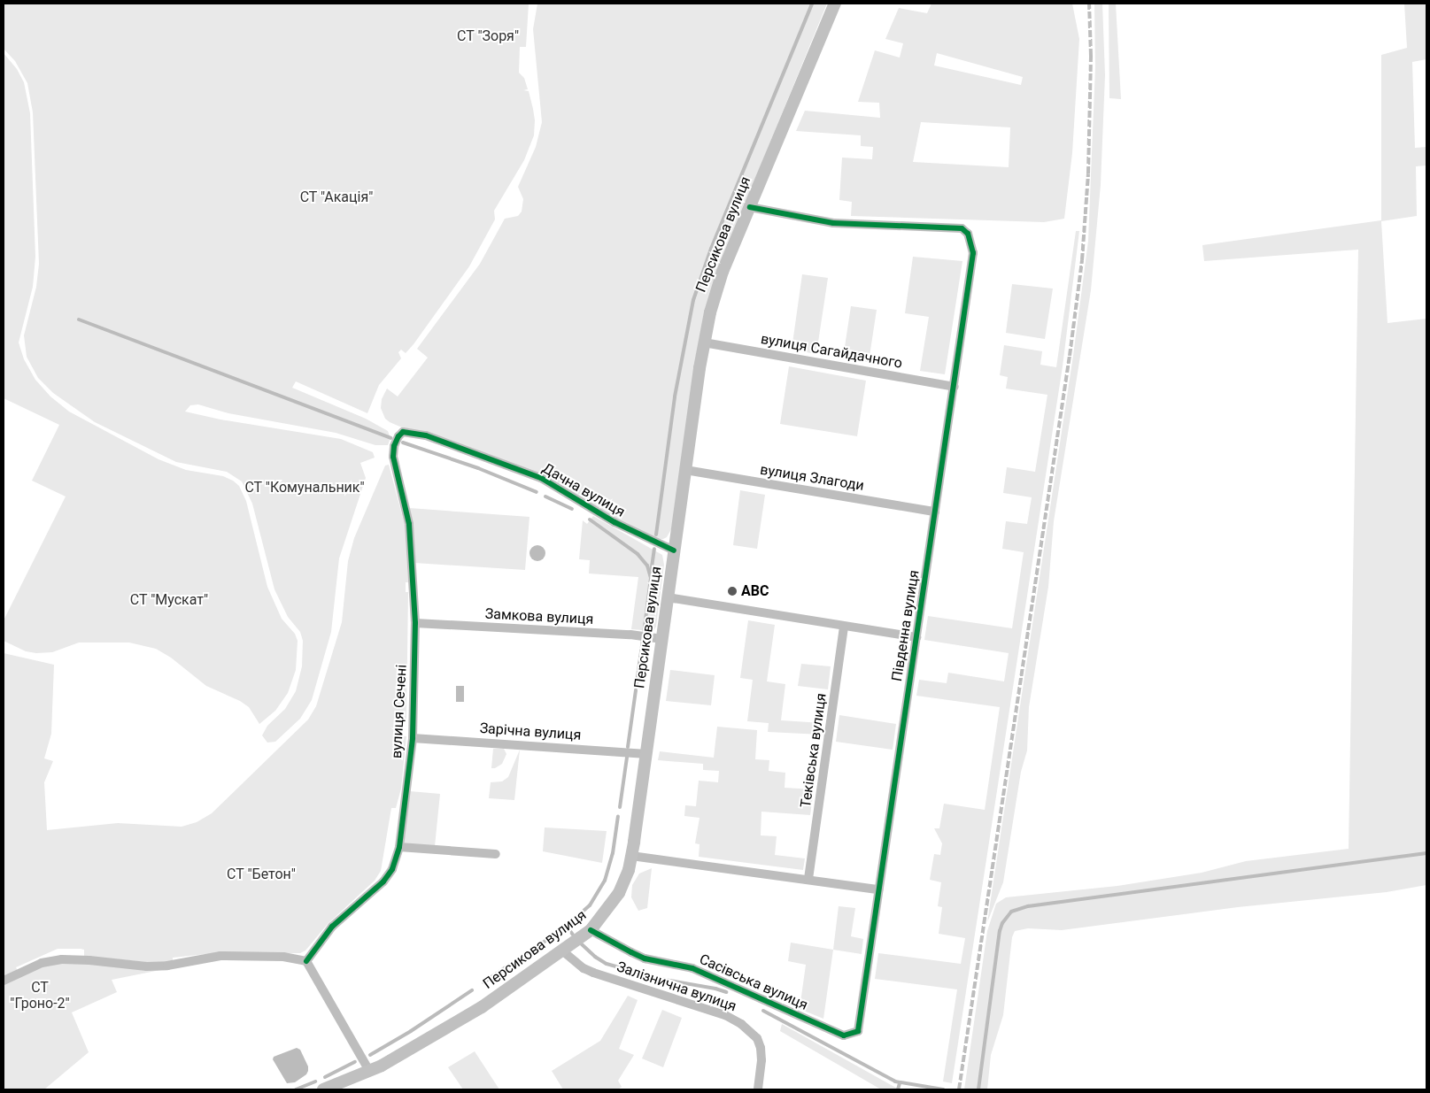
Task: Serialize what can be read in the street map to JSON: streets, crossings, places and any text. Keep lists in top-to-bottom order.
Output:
{
  "streets": {
    "main road": ["Персикова вулиця"],
    "street": [
      "вулиця Сагайдачного",
      "вулиця Злагоди",
      "Дачна вулиця",
      "Замкова вулиця",
      "Південна вулиця",
      "вулиця Сечені",
      "Зарічна вулиця",
      "Теківська вулиця",
      "Сасівська вулиця",
      "Залізнична вулиця"
    ]
  },
  "crossings": [
    ["Персикова вулиця", "вулиця Сагайдачного"],
    ["Персикова вулиця", "вулиця Злагоди"],
    ["Персикова вулиця", "Дачна вулиця"],
    ["Персикова вулиця", "Замкова вулиця"],
    ["Персикова вулиця", "Південна вулиця"],
    ["Персикова вулиця", "Зарічна вулиця"],
    ["Персикова вулиця", "Сасівська вулиця"],
    ["Персикова вулиця", "Залізнична вулиця"],
    ["вулиця Сагайдачного", "Південна вулиця"],
    ["вулиця Злагоди", "Південна вулиця"],
    ["Дачна вулиця", "вулиця Сечені"],
    ["Замкова вулиця", "вулиця Сечені"],
    ["Південна вулиця", "Сасівська вулиця"],
    ["вулиця Сечені", "Зарічна вулиця"]
  ],
  "parks": [
    "СТ \"Зоря\"",
    "СТ \"Акація\"",
    "СТ \"Комунальник\"",
    "СТ \"Мускат\"",
    "СТ \"Бетон\"",
    "СТ \"Гроно-2\""
  ],
  "places": ["ABC"]
}
